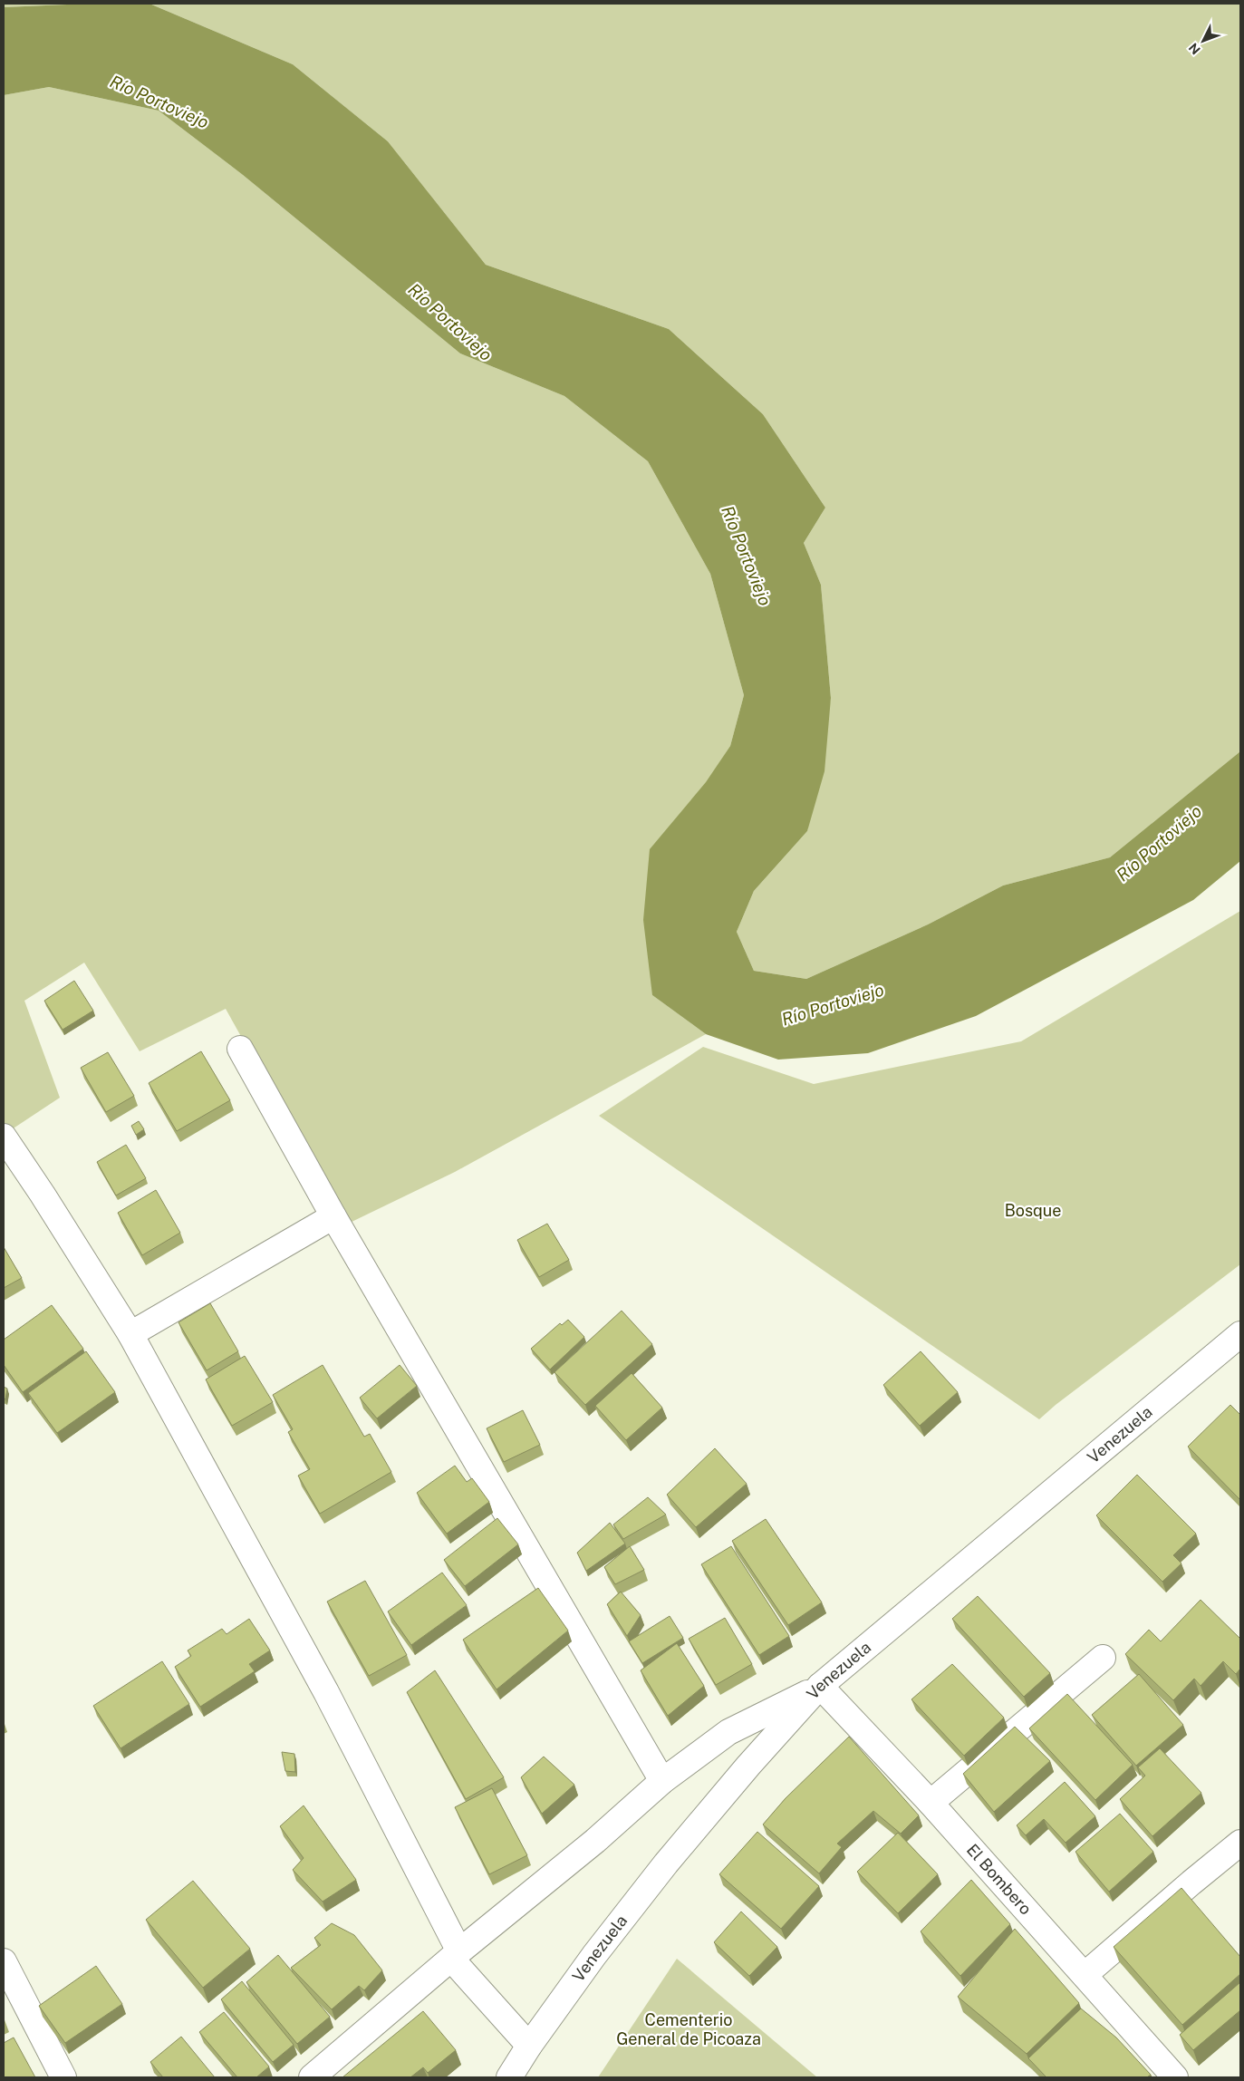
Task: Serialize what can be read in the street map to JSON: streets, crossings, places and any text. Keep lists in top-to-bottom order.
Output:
{
  "streets": {
    "street": ["Venezuela", "El Bombero"]
  },
  "crossings": [
    ["Venezuela", "El Bombero"]
  ],
  "water": ["Río Portoviejo"],
  "parks": ["Bosque", "Cementerio General de Picoaza"],
  "north": "bottom left"
}
